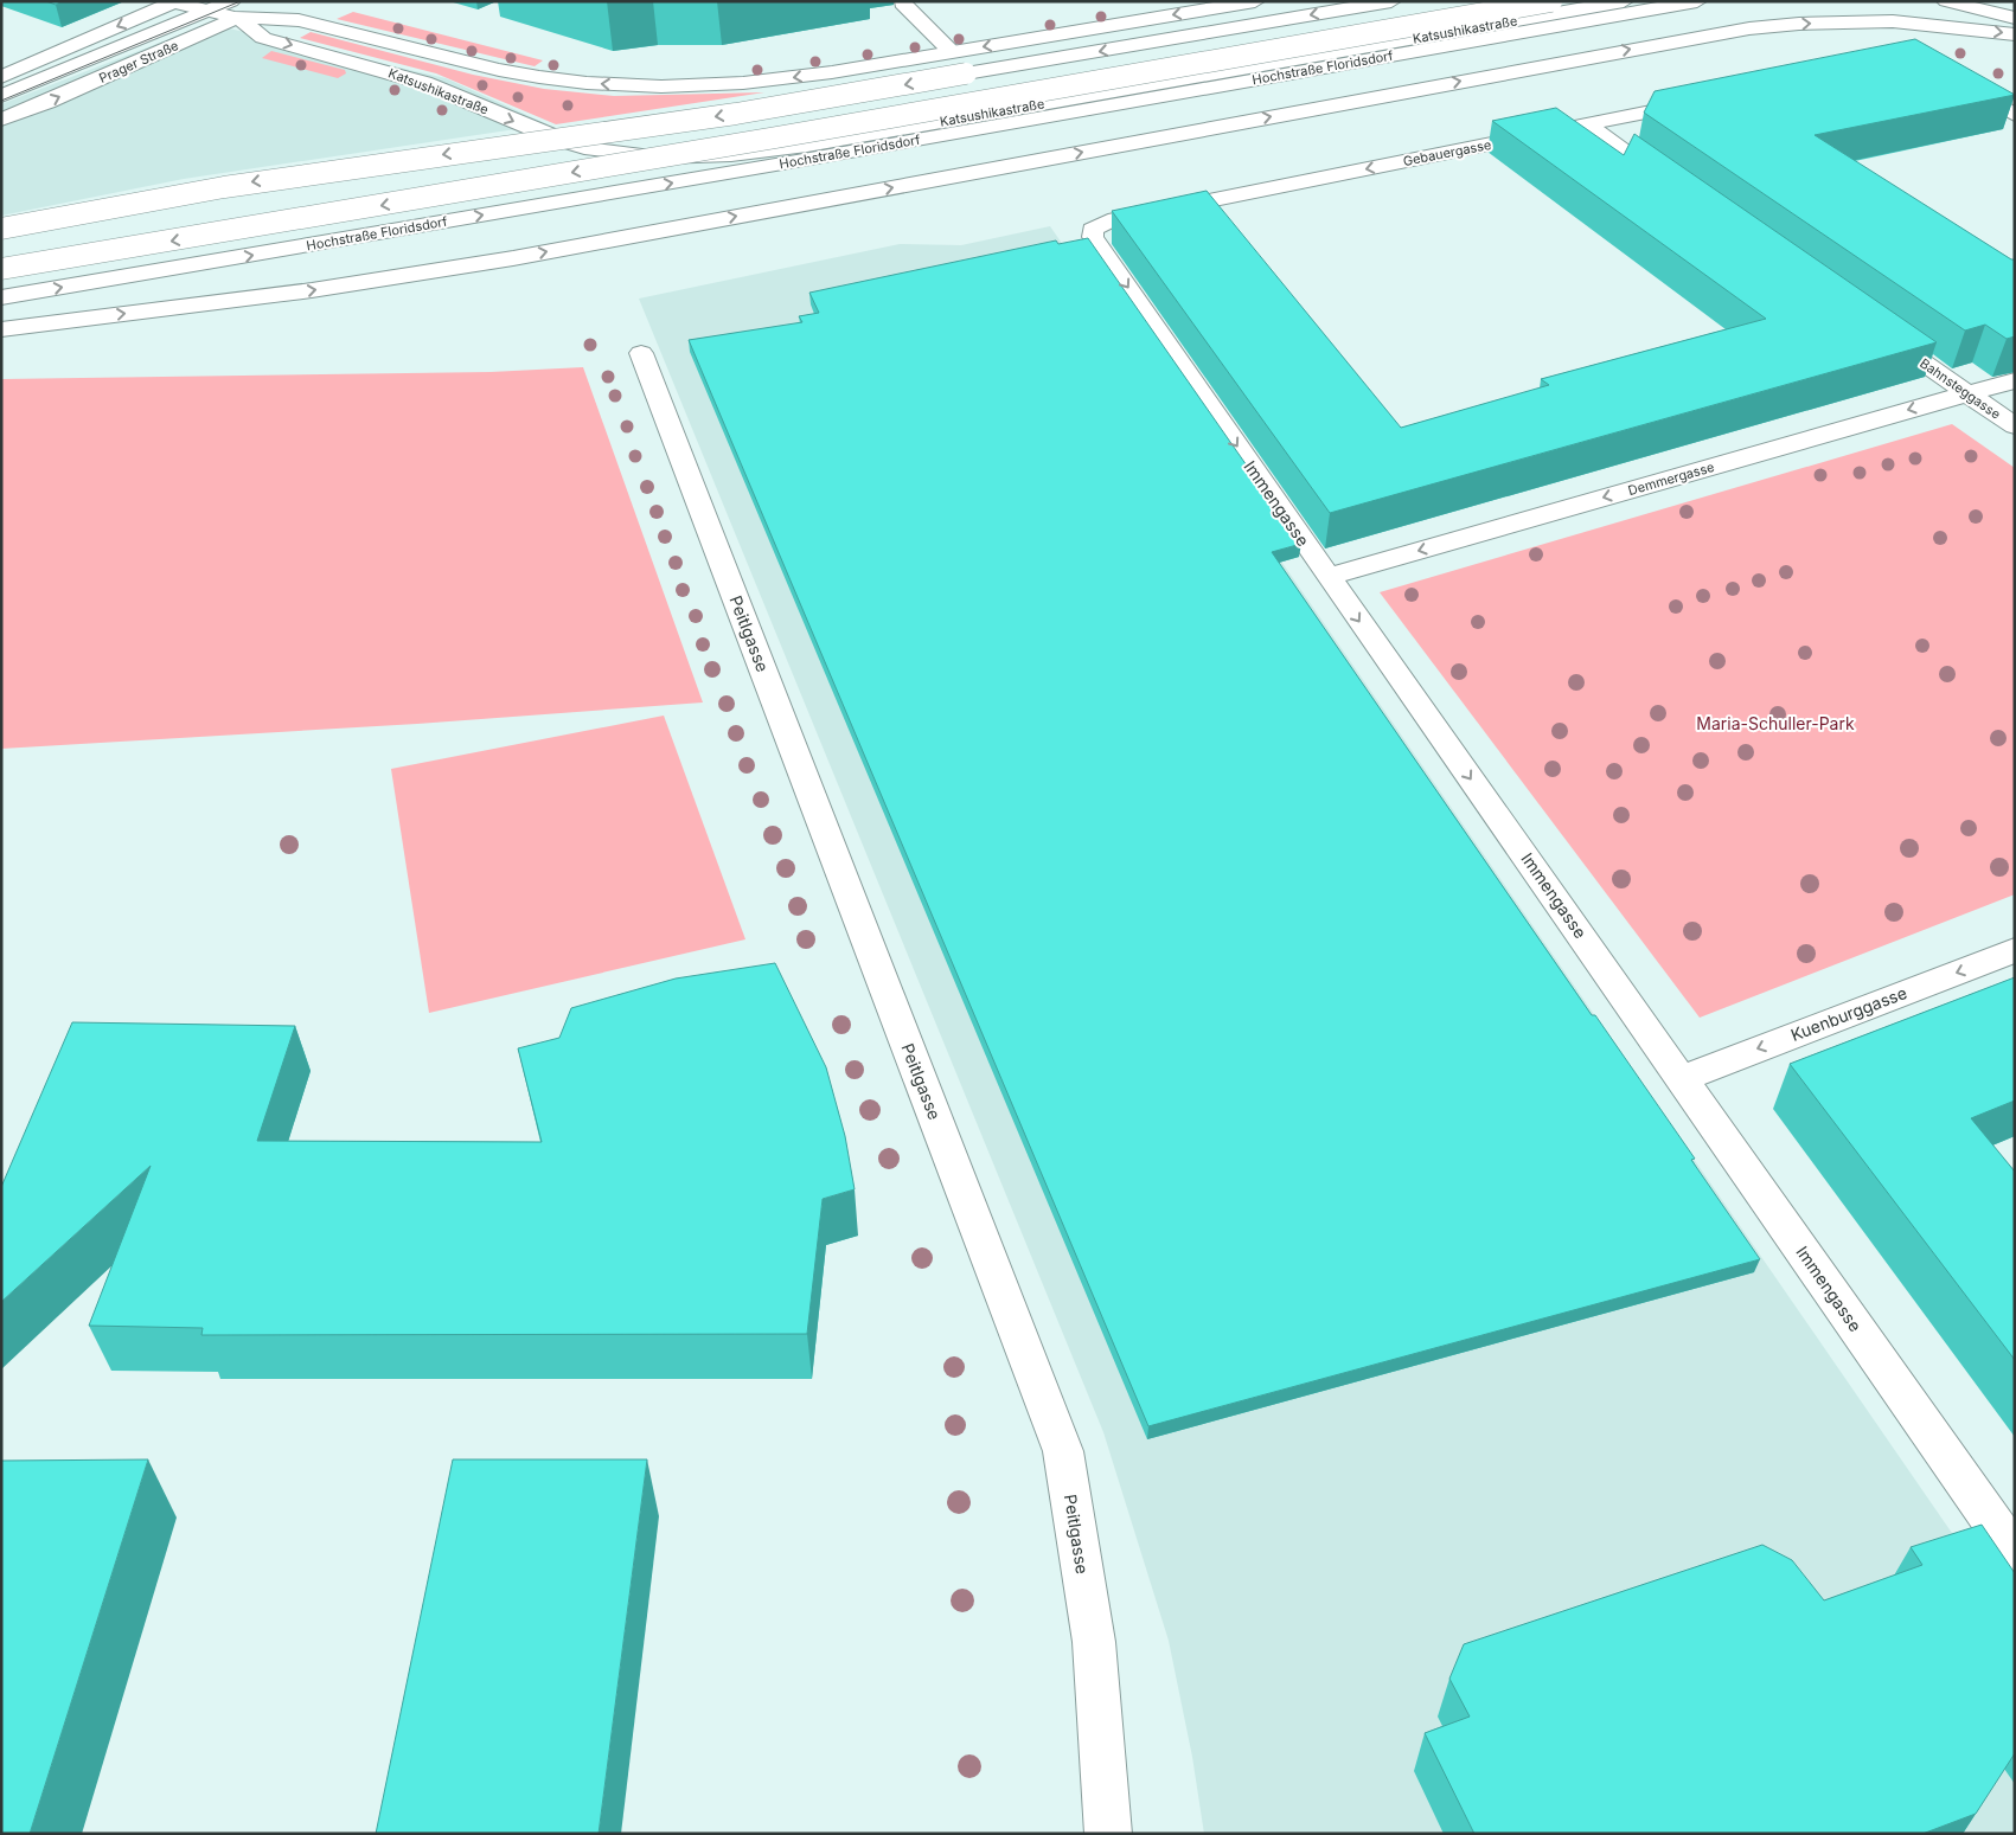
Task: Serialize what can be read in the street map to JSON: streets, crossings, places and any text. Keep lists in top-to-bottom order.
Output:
{
  "streets": {
    "main road": [
      "Katsushikastraße",
      "Prager Straße",
      "Hochstraße Floridsdorf",
      "Gebauergasse",
      "Bahnsteggasse",
      "Demmergasse",
      "Immengasse",
      "Peitlgasse",
      "Kuenburggasse"
    ]
  },
  "crossings": [
    ["Katsushikastraße", "Prager Straße"],
    ["Gebauergasse", "Immengasse"],
    ["Bahnsteggasse", "Demmergasse"],
    ["Demmergasse", "Immengasse"],
    ["Immengasse", "Kuenburggasse"]
  ],
  "one_way": ["Demmergasse", "Immengasse", "Kuenburggasse"],
  "parks": ["Maria-Schuller-Park"]
}
